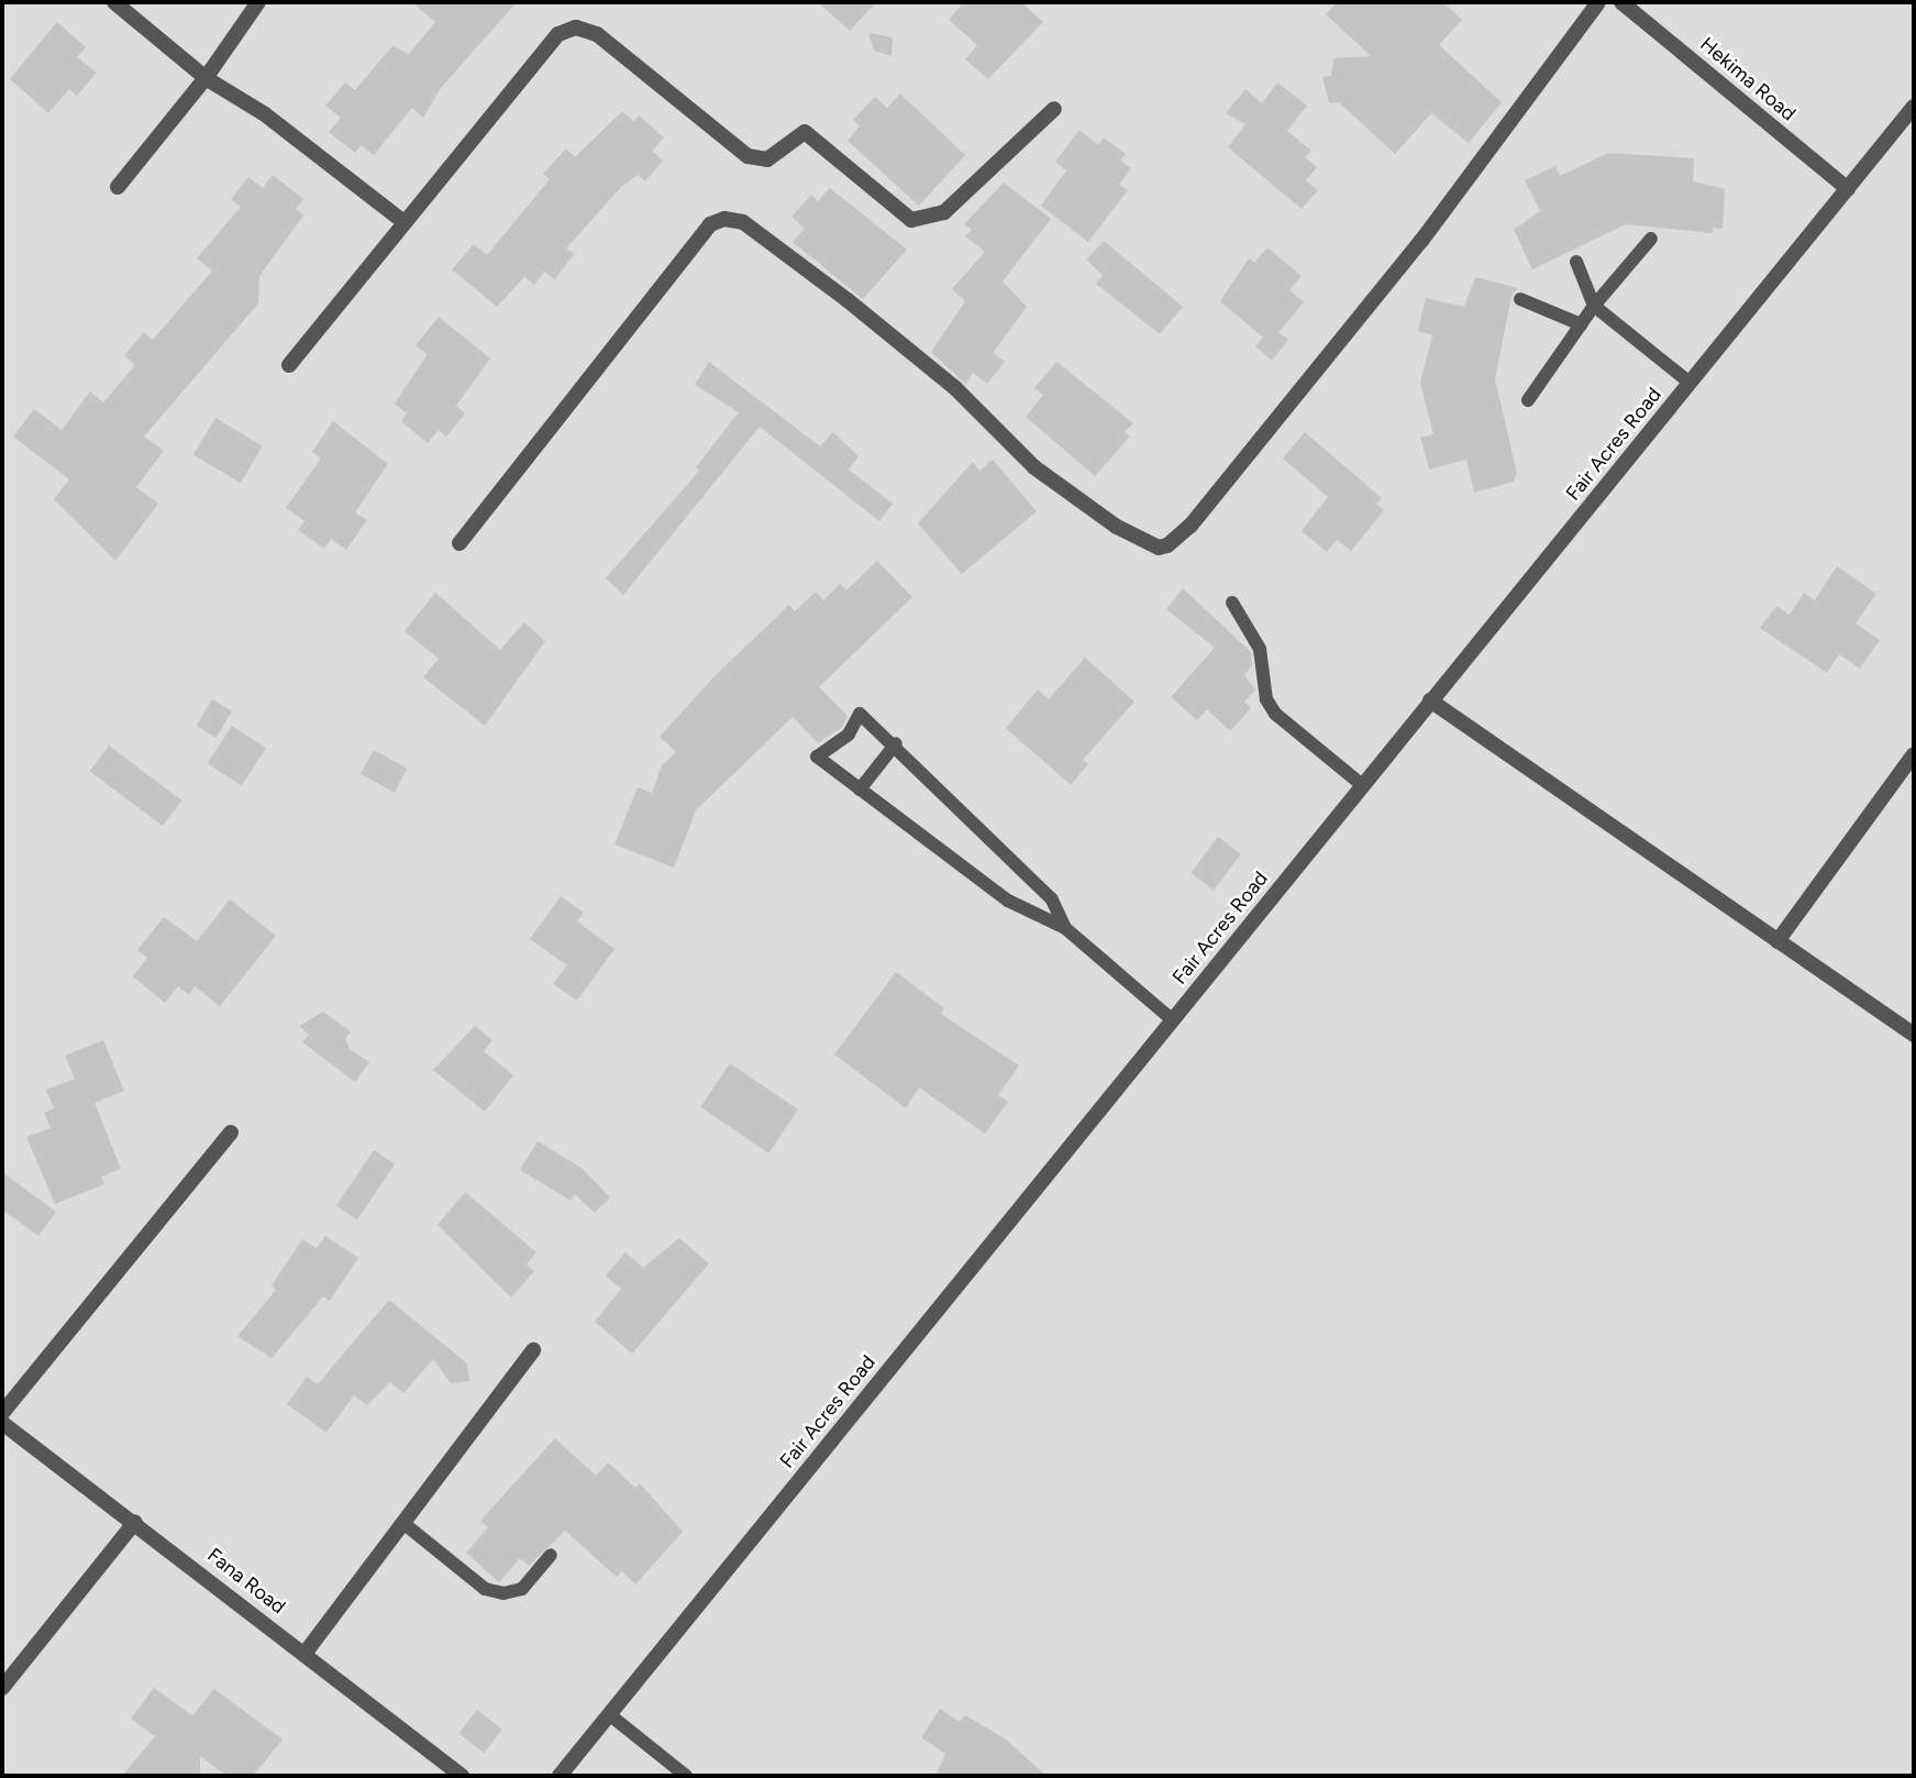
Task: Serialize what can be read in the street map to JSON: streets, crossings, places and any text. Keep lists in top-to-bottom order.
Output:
{
  "streets": {
    "street": ["Hekima Road", "Fair Acres Road", "Fana Road"]
  },
  "crossings": [
    ["Hekima Road", "Fair Acres Road"]
  ]
}
